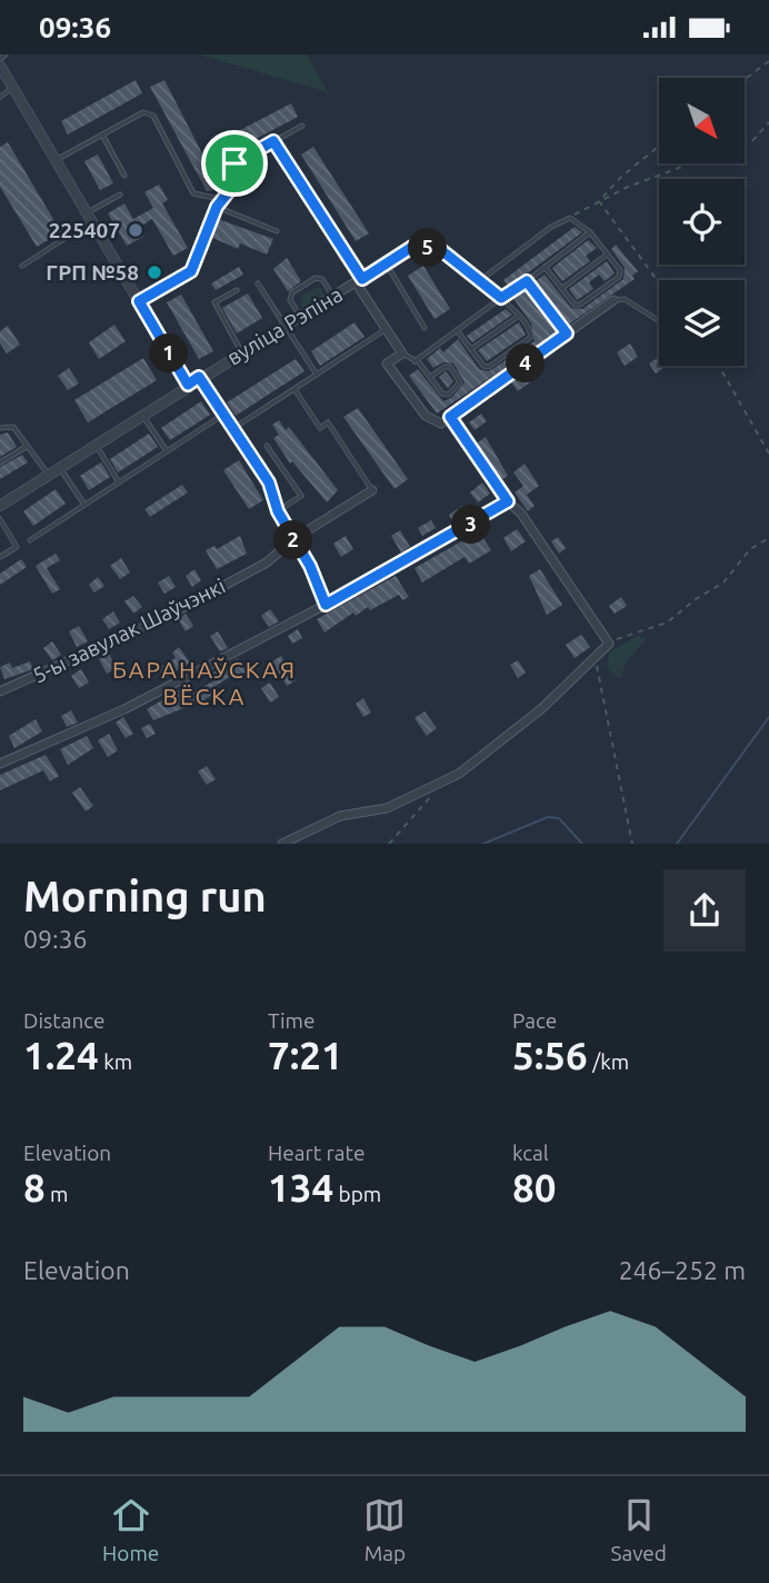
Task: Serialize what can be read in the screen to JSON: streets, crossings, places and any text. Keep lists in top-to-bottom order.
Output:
{
  "streets": {
    "street": ["вуліца Рэпіна", "5-ы завулак Шаўчэнкі"]
  },
  "districts": ["БАРАНАЎСКАЯ ВЁСКА"],
  "places": ["225407", "ГРП №58"],
  "north": "bottom right",
  "page": {
    "status": "09:36",
    "pins": [
      "5",
      "1",
      "4",
      "3",
      "2"
    ],
    "heading": ["Morning run", "09:36"],
    "stats": [
      ["Distance", "1.24 km"],
      ["Time", "7:21"],
      ["Pace", "5:56 /km"],
      ["Elevation", "8 m"],
      ["Heart rate", "134 bpm"],
      ["kcal", "80"]
    ],
    "chart": ["Elevation", "246–252 m"],
    "tabs": ["Home", "Map", "Saved"]
  }
}
